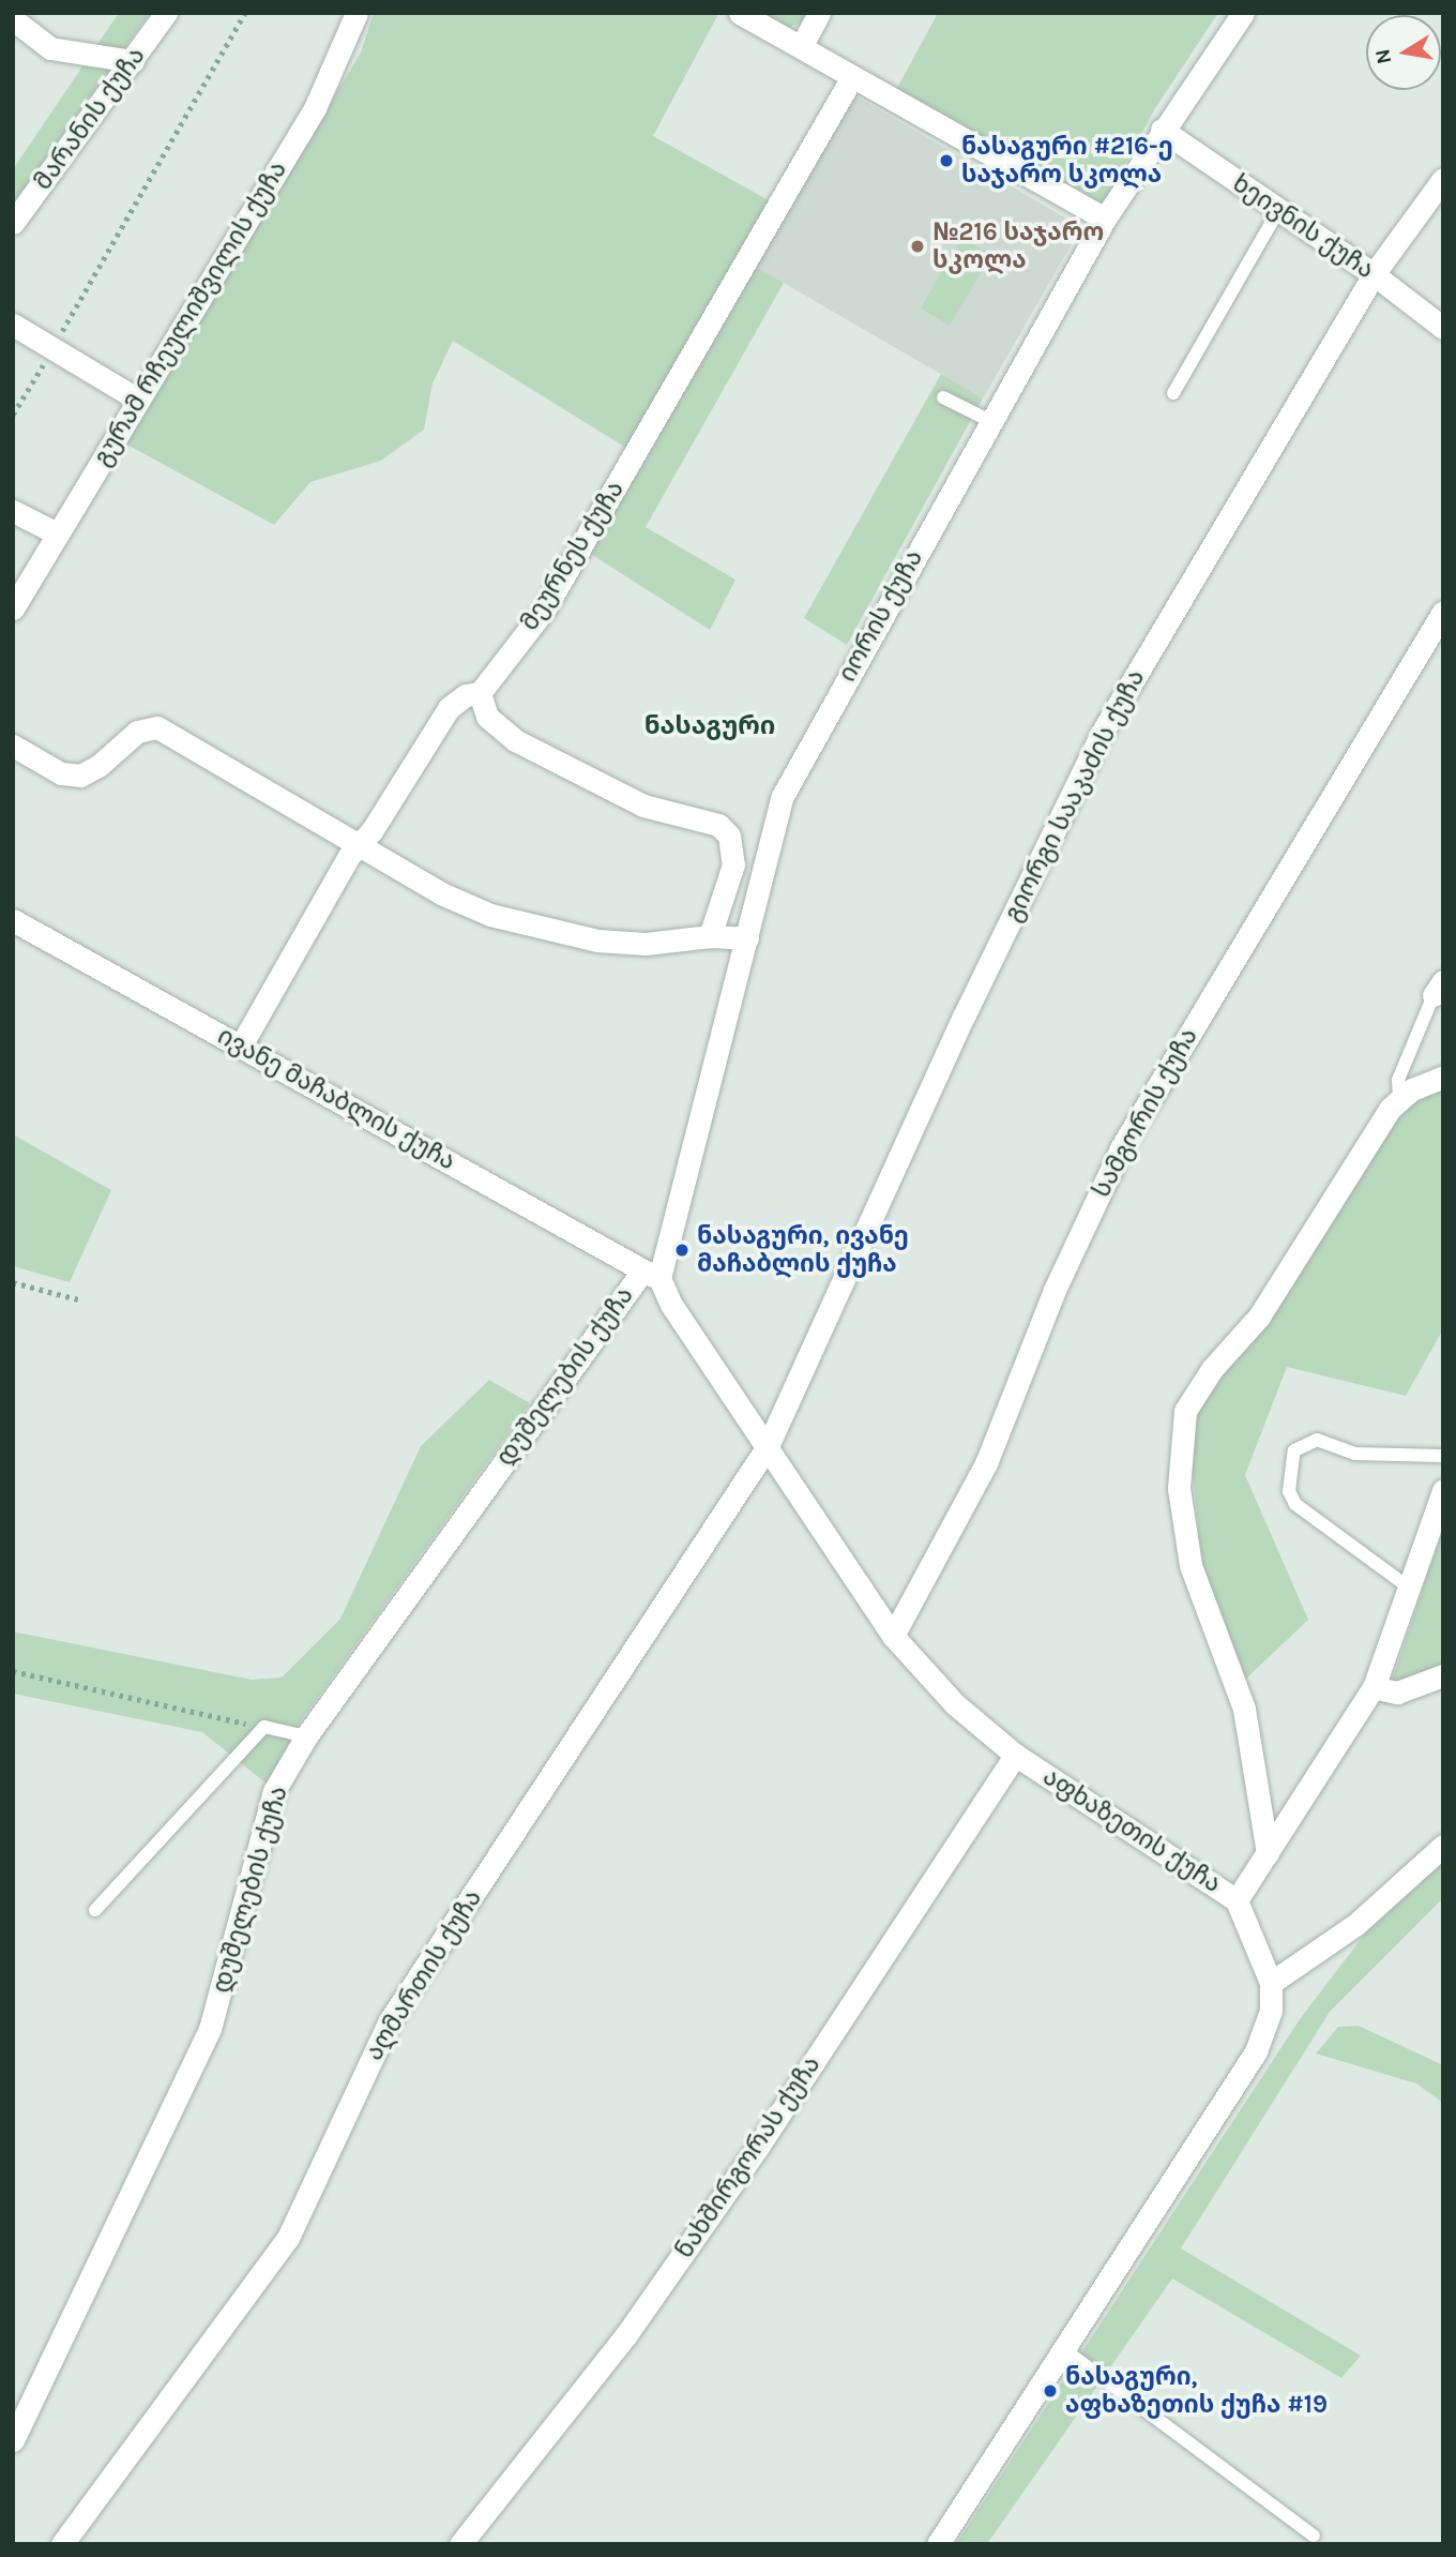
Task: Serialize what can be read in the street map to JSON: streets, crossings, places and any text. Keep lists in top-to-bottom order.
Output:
{
  "streets": {
    "street": [
      "მარანის ქუჩა",
      "ხეივნის ქუჩა",
      "გურამ რჩეულიშვილის ქუჩა",
      "მეურნეს ქუჩა",
      "იორის ქუჩა",
      "გიორგი სააკაძის ქუჩა",
      "ივანე მაჩაბლის ქუჩა",
      "სამგორის ქუჩა",
      "დუშელების ქუჩა",
      "აფხაზეთის ქუჩა",
      "აღმართის ქუჩა",
      "ნახშირგორას ქუჩა"
    ]
  },
  "crossings": [
    ["ხეივნის ქუჩა", "იორის ქუჩა"],
    ["ხეივნის ქუჩა", "გიორგი სააკაძის ქუჩა"],
    ["მეურნეს ქუჩა", "ივანე მაჩაბლის ქუჩა"],
    ["იორის ქუჩა", "ივანე მაჩაბლის ქუჩა"],
    ["იორის ქუჩა", "დუშელების ქუჩა"],
    ["იორის ქუჩა", "აფხაზეთის ქუჩა"],
    ["გიორგი სააკაძის ქუჩა", "აფხაზეთის ქუჩა"],
    ["გიორგი სააკაძის ქუჩა", "აღმართის ქუჩა"],
    ["ივანე მაჩაბლის ქუჩა", "დუშელების ქუჩა"],
    ["ივანე მაჩაბლის ქუჩა", "აფხაზეთის ქუჩა"],
    ["სამგორის ქუჩა", "აფხაზეთის ქუჩა"],
    ["დუშელების ქუჩა", "აფხაზეთის ქუჩა"],
    ["აფხაზეთის ქუჩა", "აღმართის ქუჩა"],
    ["აფხაზეთის ქუჩა", "ნახშირგორას ქუჩა"]
  ],
  "districts": ["ნასაგური"],
  "places": [
    "ნასაგური #216-ე საჯარო სკოლა",
    "№216 საჯარო სკოლა",
    "ნასაგური, ივანე მაჩაბლის ქუჩა",
    "ნასაგური, აფხაზეთის ქუჩა #19"
  ],
  "north": "left"
}
